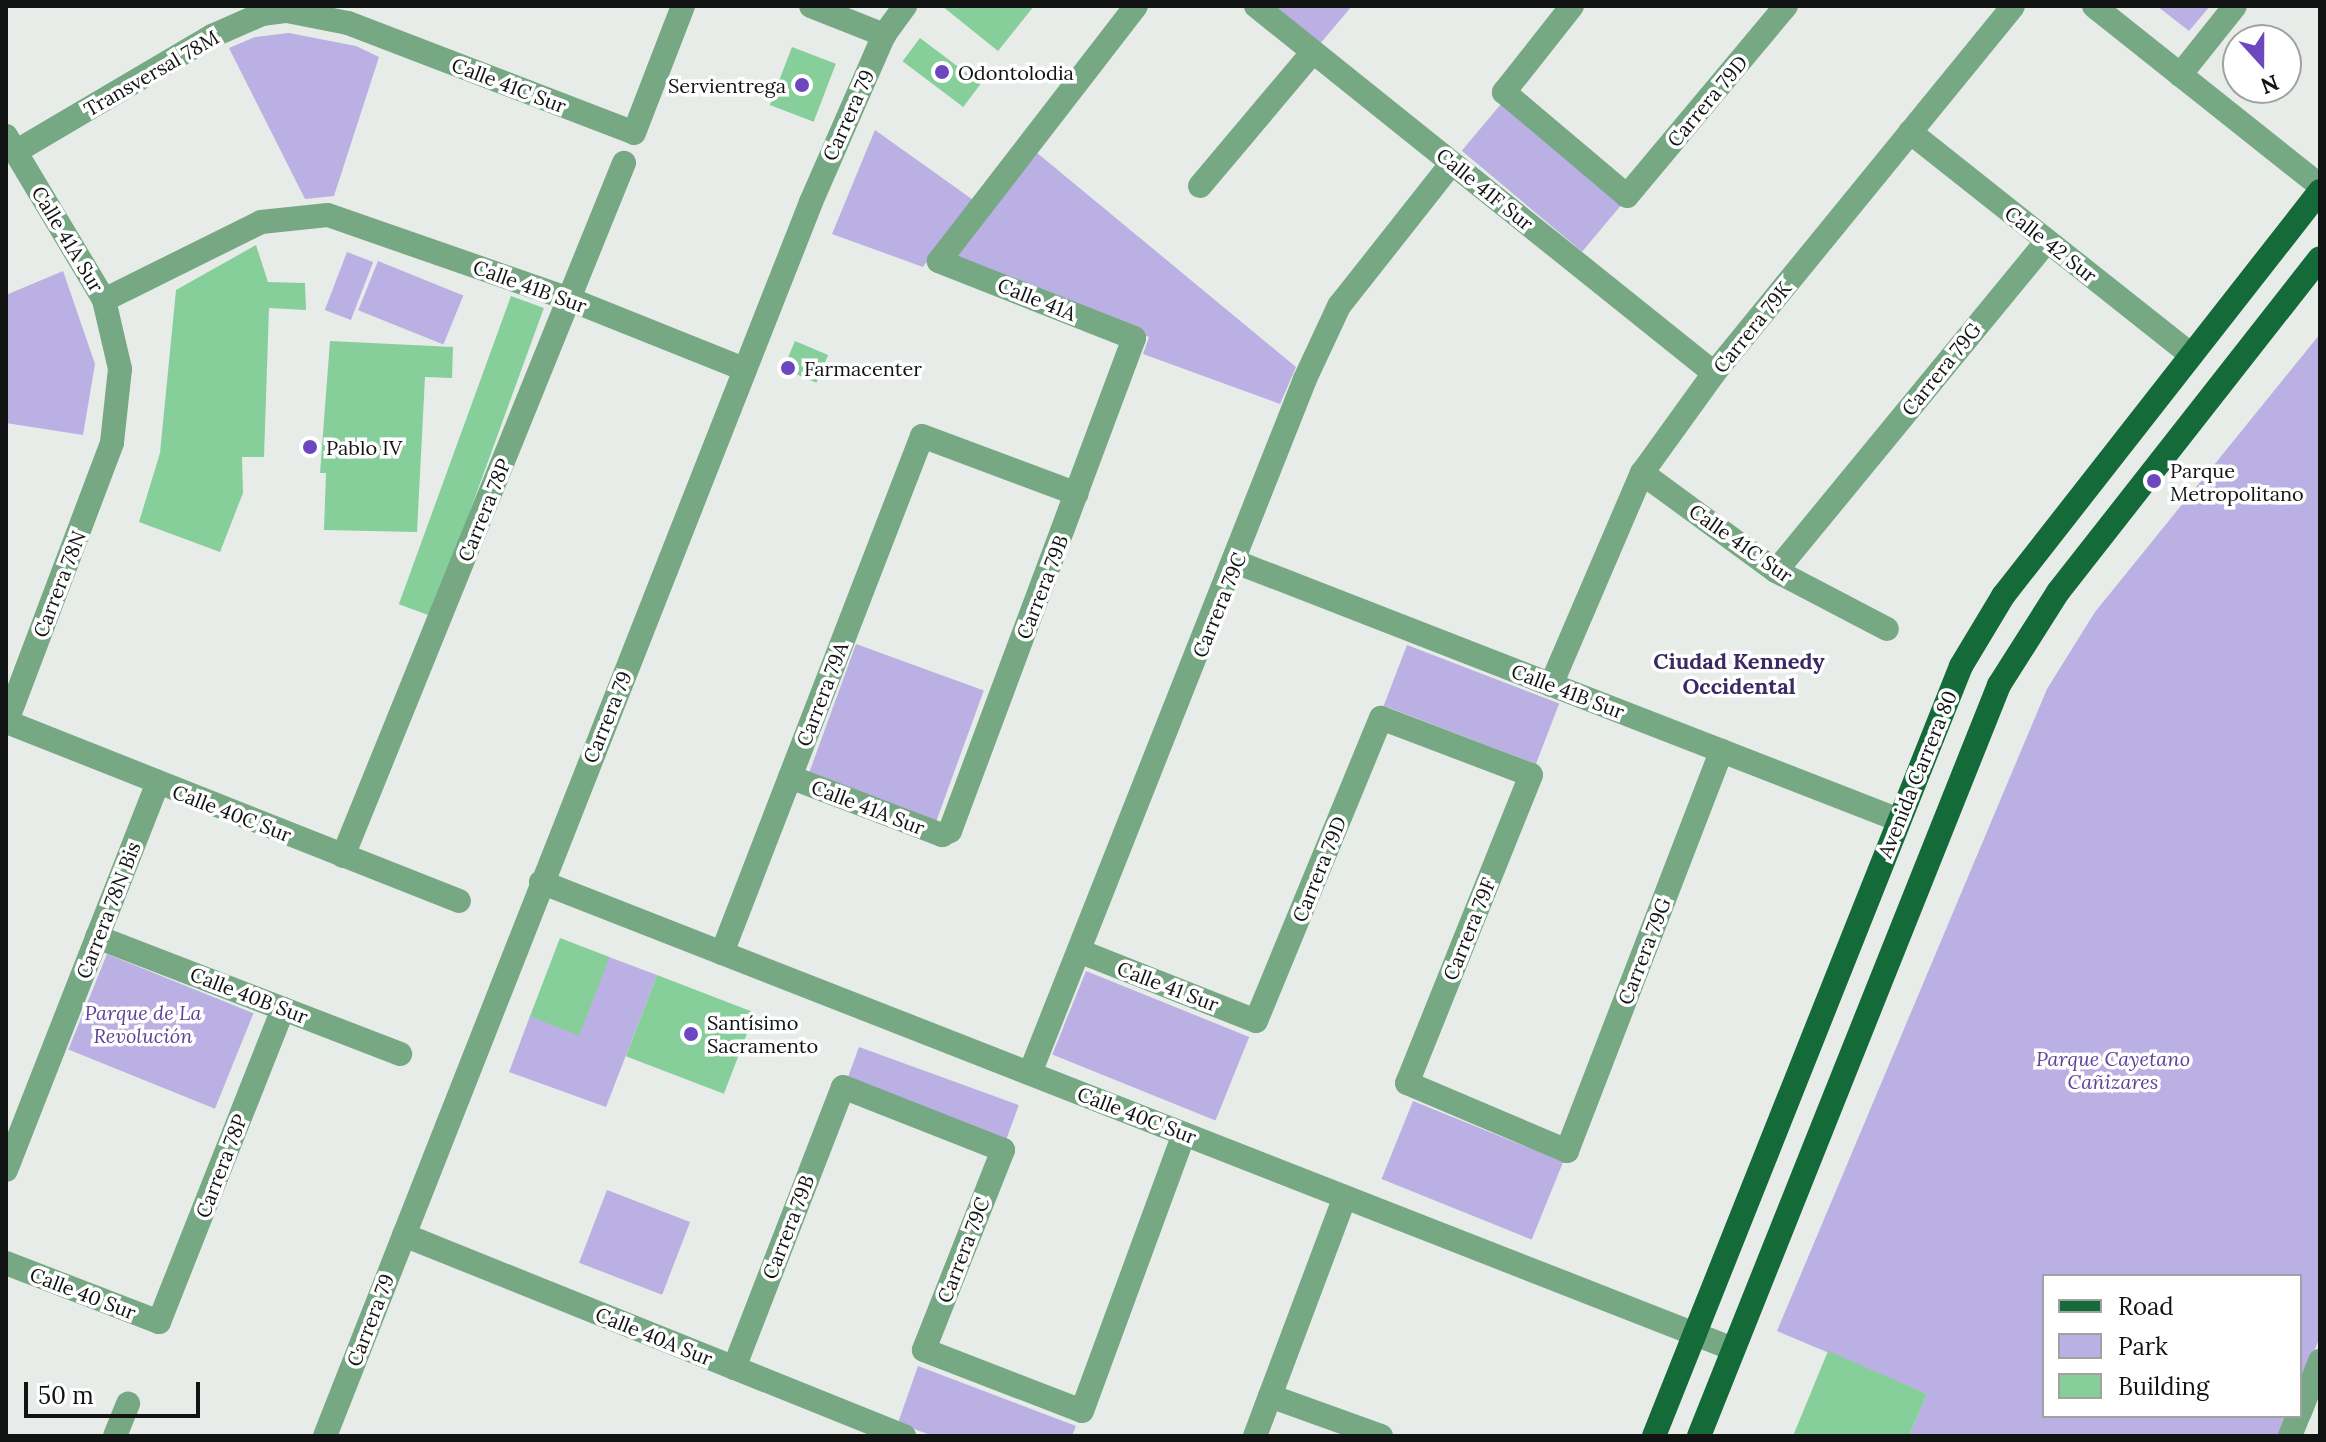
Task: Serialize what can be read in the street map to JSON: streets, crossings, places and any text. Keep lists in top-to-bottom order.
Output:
{
  "streets": {
    "main road": ["Avenida Carrera 80"],
    "street": [
      "Transversal 78M",
      "Calle 41C Sur",
      "Carrera 79D",
      "Carrera 79",
      "Calle 41F Sur",
      "Calle 41A Sur",
      "Calle 42 Sur",
      "Calle 41B Sur",
      "Calle 41A",
      "Carrera 79K",
      "Carrera 79G",
      "Carrera 78P",
      "Carrera 78N",
      "Carrera 79B",
      "Carrera 79C",
      "Carrera 79A",
      "Calle 40C Sur",
      "Carrera 78N Bis",
      "Carrera 79F",
      "Calle 41 Sur",
      "Calle 40B Sur",
      "Calle 40 Sur",
      "Calle 40A Sur"
    ]
  },
  "crossings": [
    ["Transversal 78M", "Calle 41C Sur"],
    ["Transversal 78M", "Calle 41A Sur"],
    ["Calle 41C Sur", "Carrera 79K"],
    ["Calle 41C Sur", "Carrera 79G"],
    ["Carrera 79D", "Carrera 79F"],
    ["Carrera 79D", "Calle 41 Sur"],
    ["Carrera 79", "Calle 41B Sur"],
    ["Carrera 79", "Calle 40C Sur"],
    ["Carrera 79", "Calle 40A Sur"],
    ["Calle 41F Sur", "Carrera 79K"],
    ["Calle 41F Sur", "Carrera 79C"],
    ["Calle 41A Sur", "Calle 41B Sur"],
    ["Calle 41A Sur", "Carrera 78N"],
    ["Calle 41A Sur", "Carrera 79B"],
    ["Calle 41A Sur", "Carrera 79A"],
    ["Calle 42 Sur", "Carrera 79K"],
    ["Calle 42 Sur", "Carrera 79G"],
    ["Calle 42 Sur", "Avenida Carrera 80"],
    ["Calle 41B Sur", "Carrera 79K"],
    ["Calle 41B Sur", "Carrera 79G"],
    ["Calle 41B Sur", "Carrera 78P"],
    ["Calle 41B Sur", "Carrera 79C"],
    ["Calle 41B Sur", "Avenida Carrera 80"],
    ["Calle 41A", "Carrera 79B"],
    ["Carrera 79G", "Carrera 79F"],
    ["Carrera 78P", "Calle 40C Sur"],
    ["Carrera 78P", "Calle 40B Sur"],
    ["Carrera 78P", "Calle 40 Sur"],
    ["Carrera 78N", "Calle 40C Sur"],
    ["Carrera 79B", "Carrera 79C"],
    ["Carrera 79B", "Carrera 79A"],
    ["Carrera 79B", "Calle 40A Sur"],
    ["Carrera 79C", "Calle 40C Sur"],
    ["Carrera 79C", "Calle 41 Sur"],
    ["Carrera 79A", "Calle 40C Sur"],
    ["Avenida Carrera 80", "Calle 40C Sur"],
    ["Calle 40C Sur", "Carrera 78N Bis"],
    ["Carrera 78N Bis", "Calle 40B Sur"]
  ],
  "districts": ["Ciudad Kennedy Occidental"],
  "parks": ["Parque de La Revolución", "Parque Cayetano Cañizares"],
  "places": [
    "Odontolodia",
    "Servientrega",
    "Farmacenter",
    "Pablo IV",
    "Parque Metropolitano",
    "Santísimo Sacramento"
  ],
  "legend": ["Road", "Park", "Building"],
  "scale_bar": "50 m",
  "north": "bottom"
}
